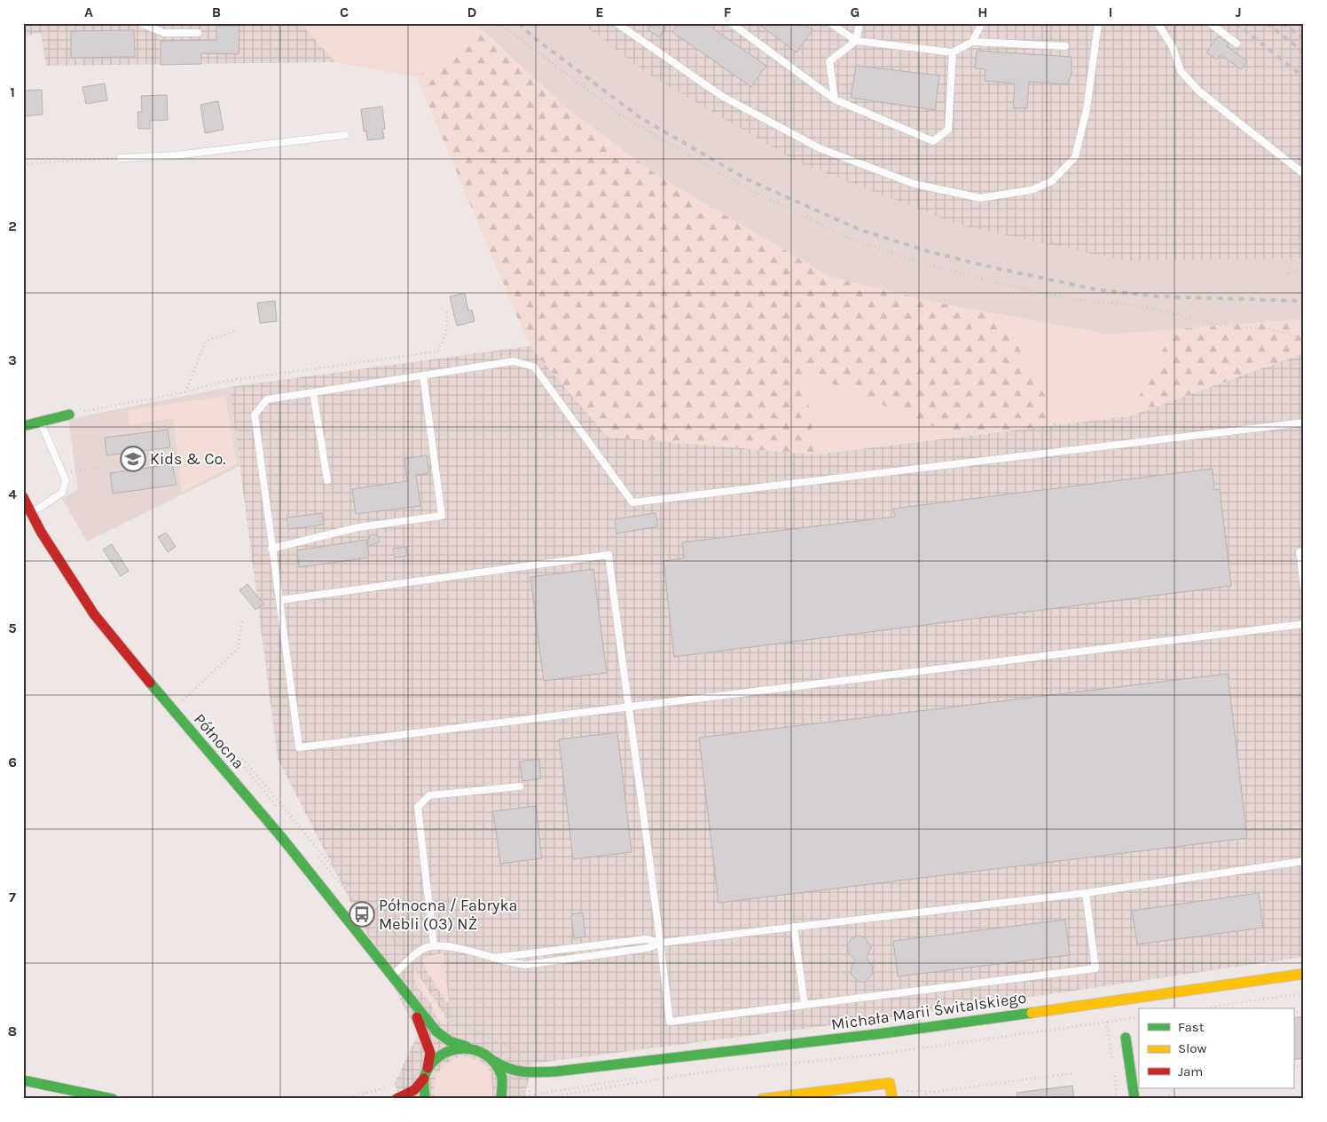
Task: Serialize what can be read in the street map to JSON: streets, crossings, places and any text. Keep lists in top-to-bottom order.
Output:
{
  "streets": {
    "main road": ["Północna", "Michała Marii Świtalskiego"]
  },
  "crossings": [
    ["Północna", "Michała Marii Świtalskiego"]
  ],
  "places": {
    "school or university": ["Kids & Co."],
    "bus stop": ["Północna / Fabryka Mebli (03) NŻ"]
  },
  "legend": ["Fast", "Slow", "Jam"],
  "grid": {
    "columns": [
      "A",
      "B",
      "C",
      "D",
      "E",
      "F",
      "G",
      "H",
      "I",
      "J"
    ],
    "rows": [
      "1",
      "2",
      "3",
      "4",
      "5",
      "6",
      "7",
      "8"
    ]
  }
}
